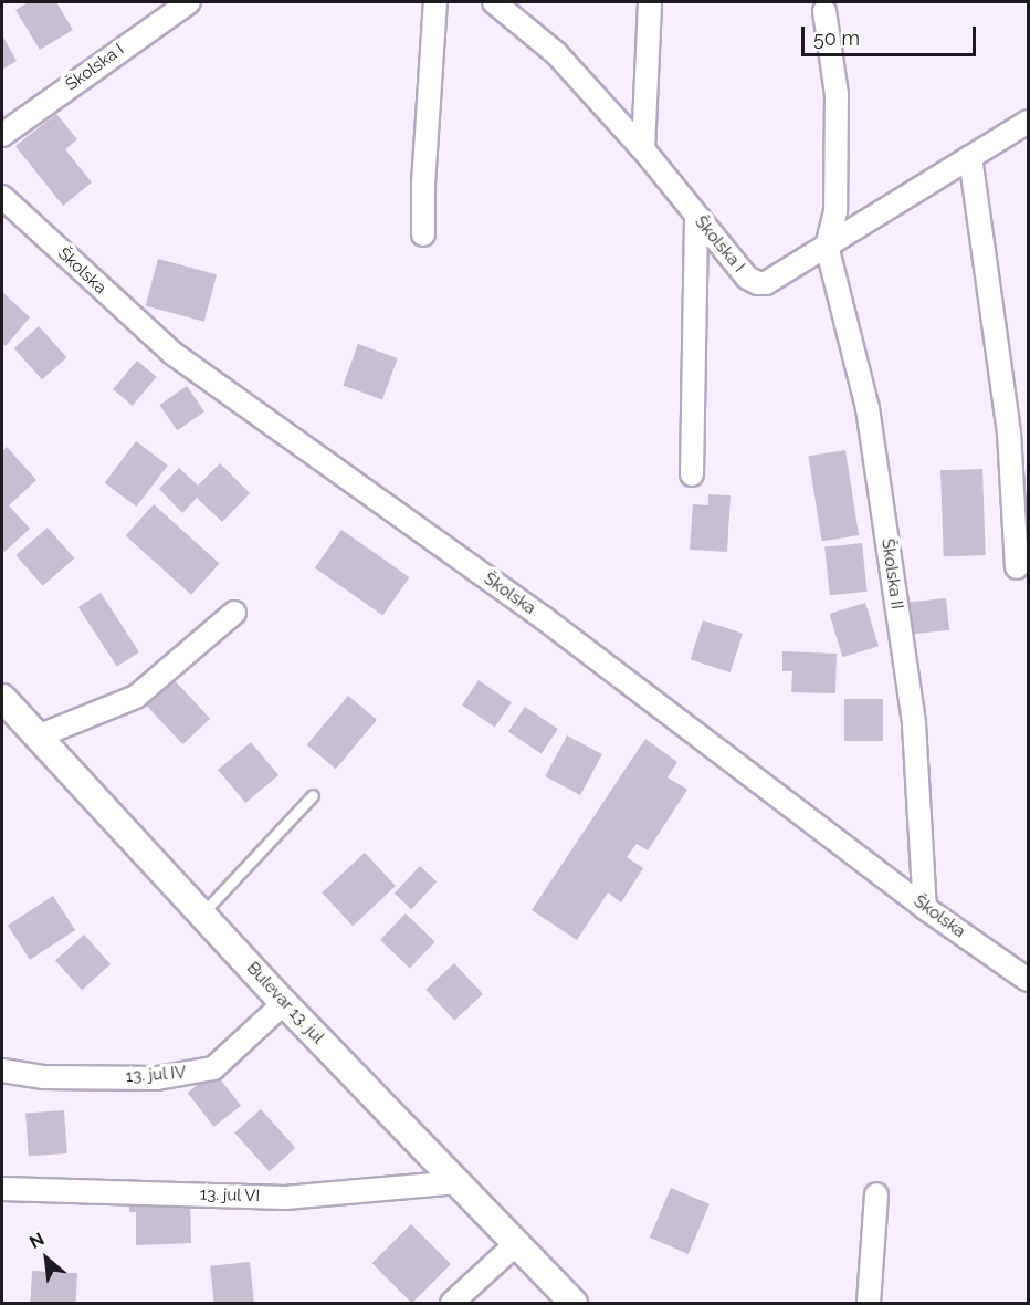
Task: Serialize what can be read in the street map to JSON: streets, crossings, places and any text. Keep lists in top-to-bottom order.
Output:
{
  "streets": {
    "street": [
      "Školska I",
      "Školska",
      "Školska II",
      "Bulevar 13. jul",
      "13. jul IV",
      "13. jul VI"
    ]
  },
  "crossings": [
    ["Školska I", "Školska II"],
    ["Školska", "Školska II"],
    ["Bulevar 13. jul", "13. jul IV"],
    ["Bulevar 13. jul", "13. jul VI"]
  ],
  "scale_bar": "50 m",
  "north": "top left"
}
